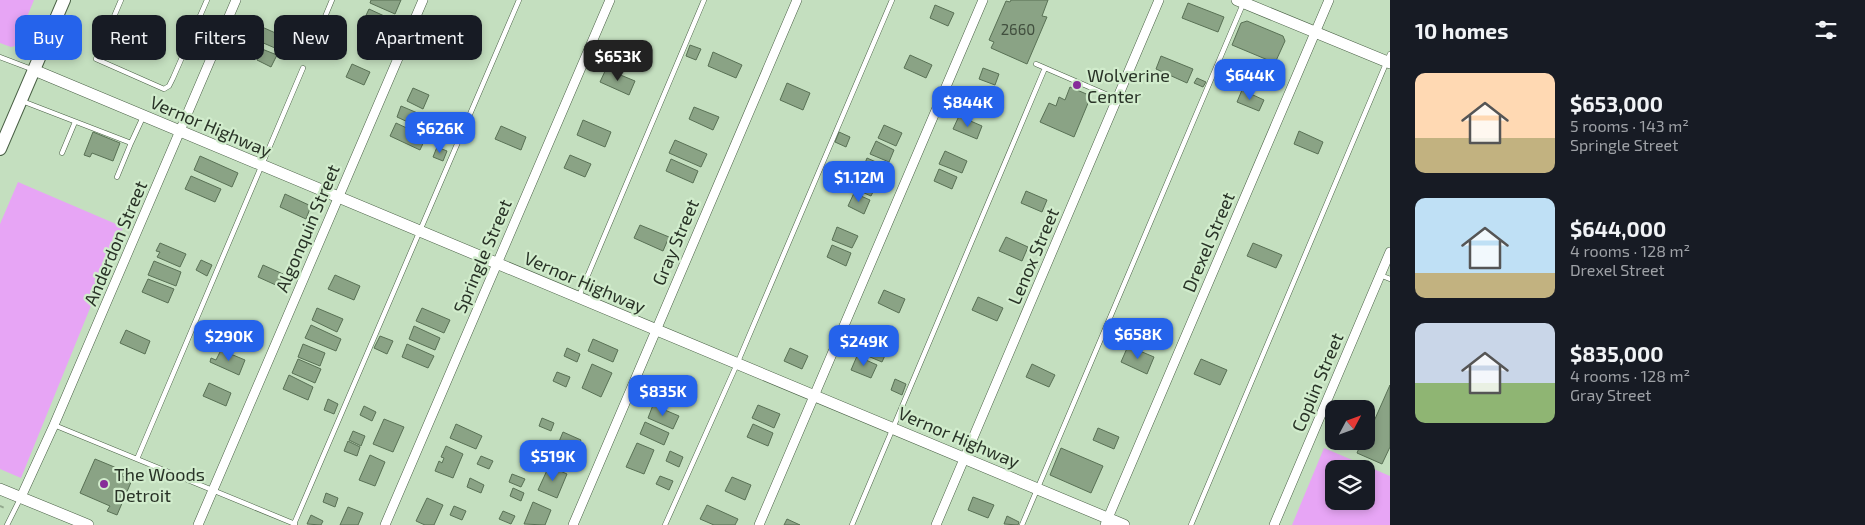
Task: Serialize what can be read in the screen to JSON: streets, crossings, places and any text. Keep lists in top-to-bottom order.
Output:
{
  "streets": {
    "street": [
      "Vernor Highway",
      "Algonquin Street",
      "Gray Street",
      "Drexel Street",
      "Anderdon Street",
      "Springle Street",
      "Lenox Street",
      "Coplin Street"
    ]
  },
  "crossings": [
    ["Vernor Highway", "Algonquin Street"],
    ["Vernor Highway", "Gray Street"],
    ["Vernor Highway", "Drexel Street"],
    ["Vernor Highway", "Anderdon Street"],
    ["Vernor Highway", "Springle Street"],
    ["Vernor Highway", "Lenox Street"]
  ],
  "places": ["Wolverine Center", "The Woods Detroit"],
  "house_numbers": ["2660"],
  "north": "top right",
  "page": {
    "heading": "10 homes",
    "chip": [
      "Buy",
      "Rent",
      "Filters",
      "New",
      "Apartment"
    ],
    "price": [
      "$653K",
      "$644K",
      "$844K",
      "$626K",
      "$1.12M",
      "$658K",
      "$290K",
      "$249K",
      "$835K",
      "$519K"
    ],
    "list": [
      {
        "name": "$653,000",
        "note": "5 rooms · 143 m² · Springle Street"
      },
      {
        "name": "$644,000",
        "note": "4 rooms · 128 m² · Drexel Street"
      },
      {
        "name": "$835,000",
        "note": "4 rooms · 128 m² · Gray Street"
      }
    ]
  }
}
